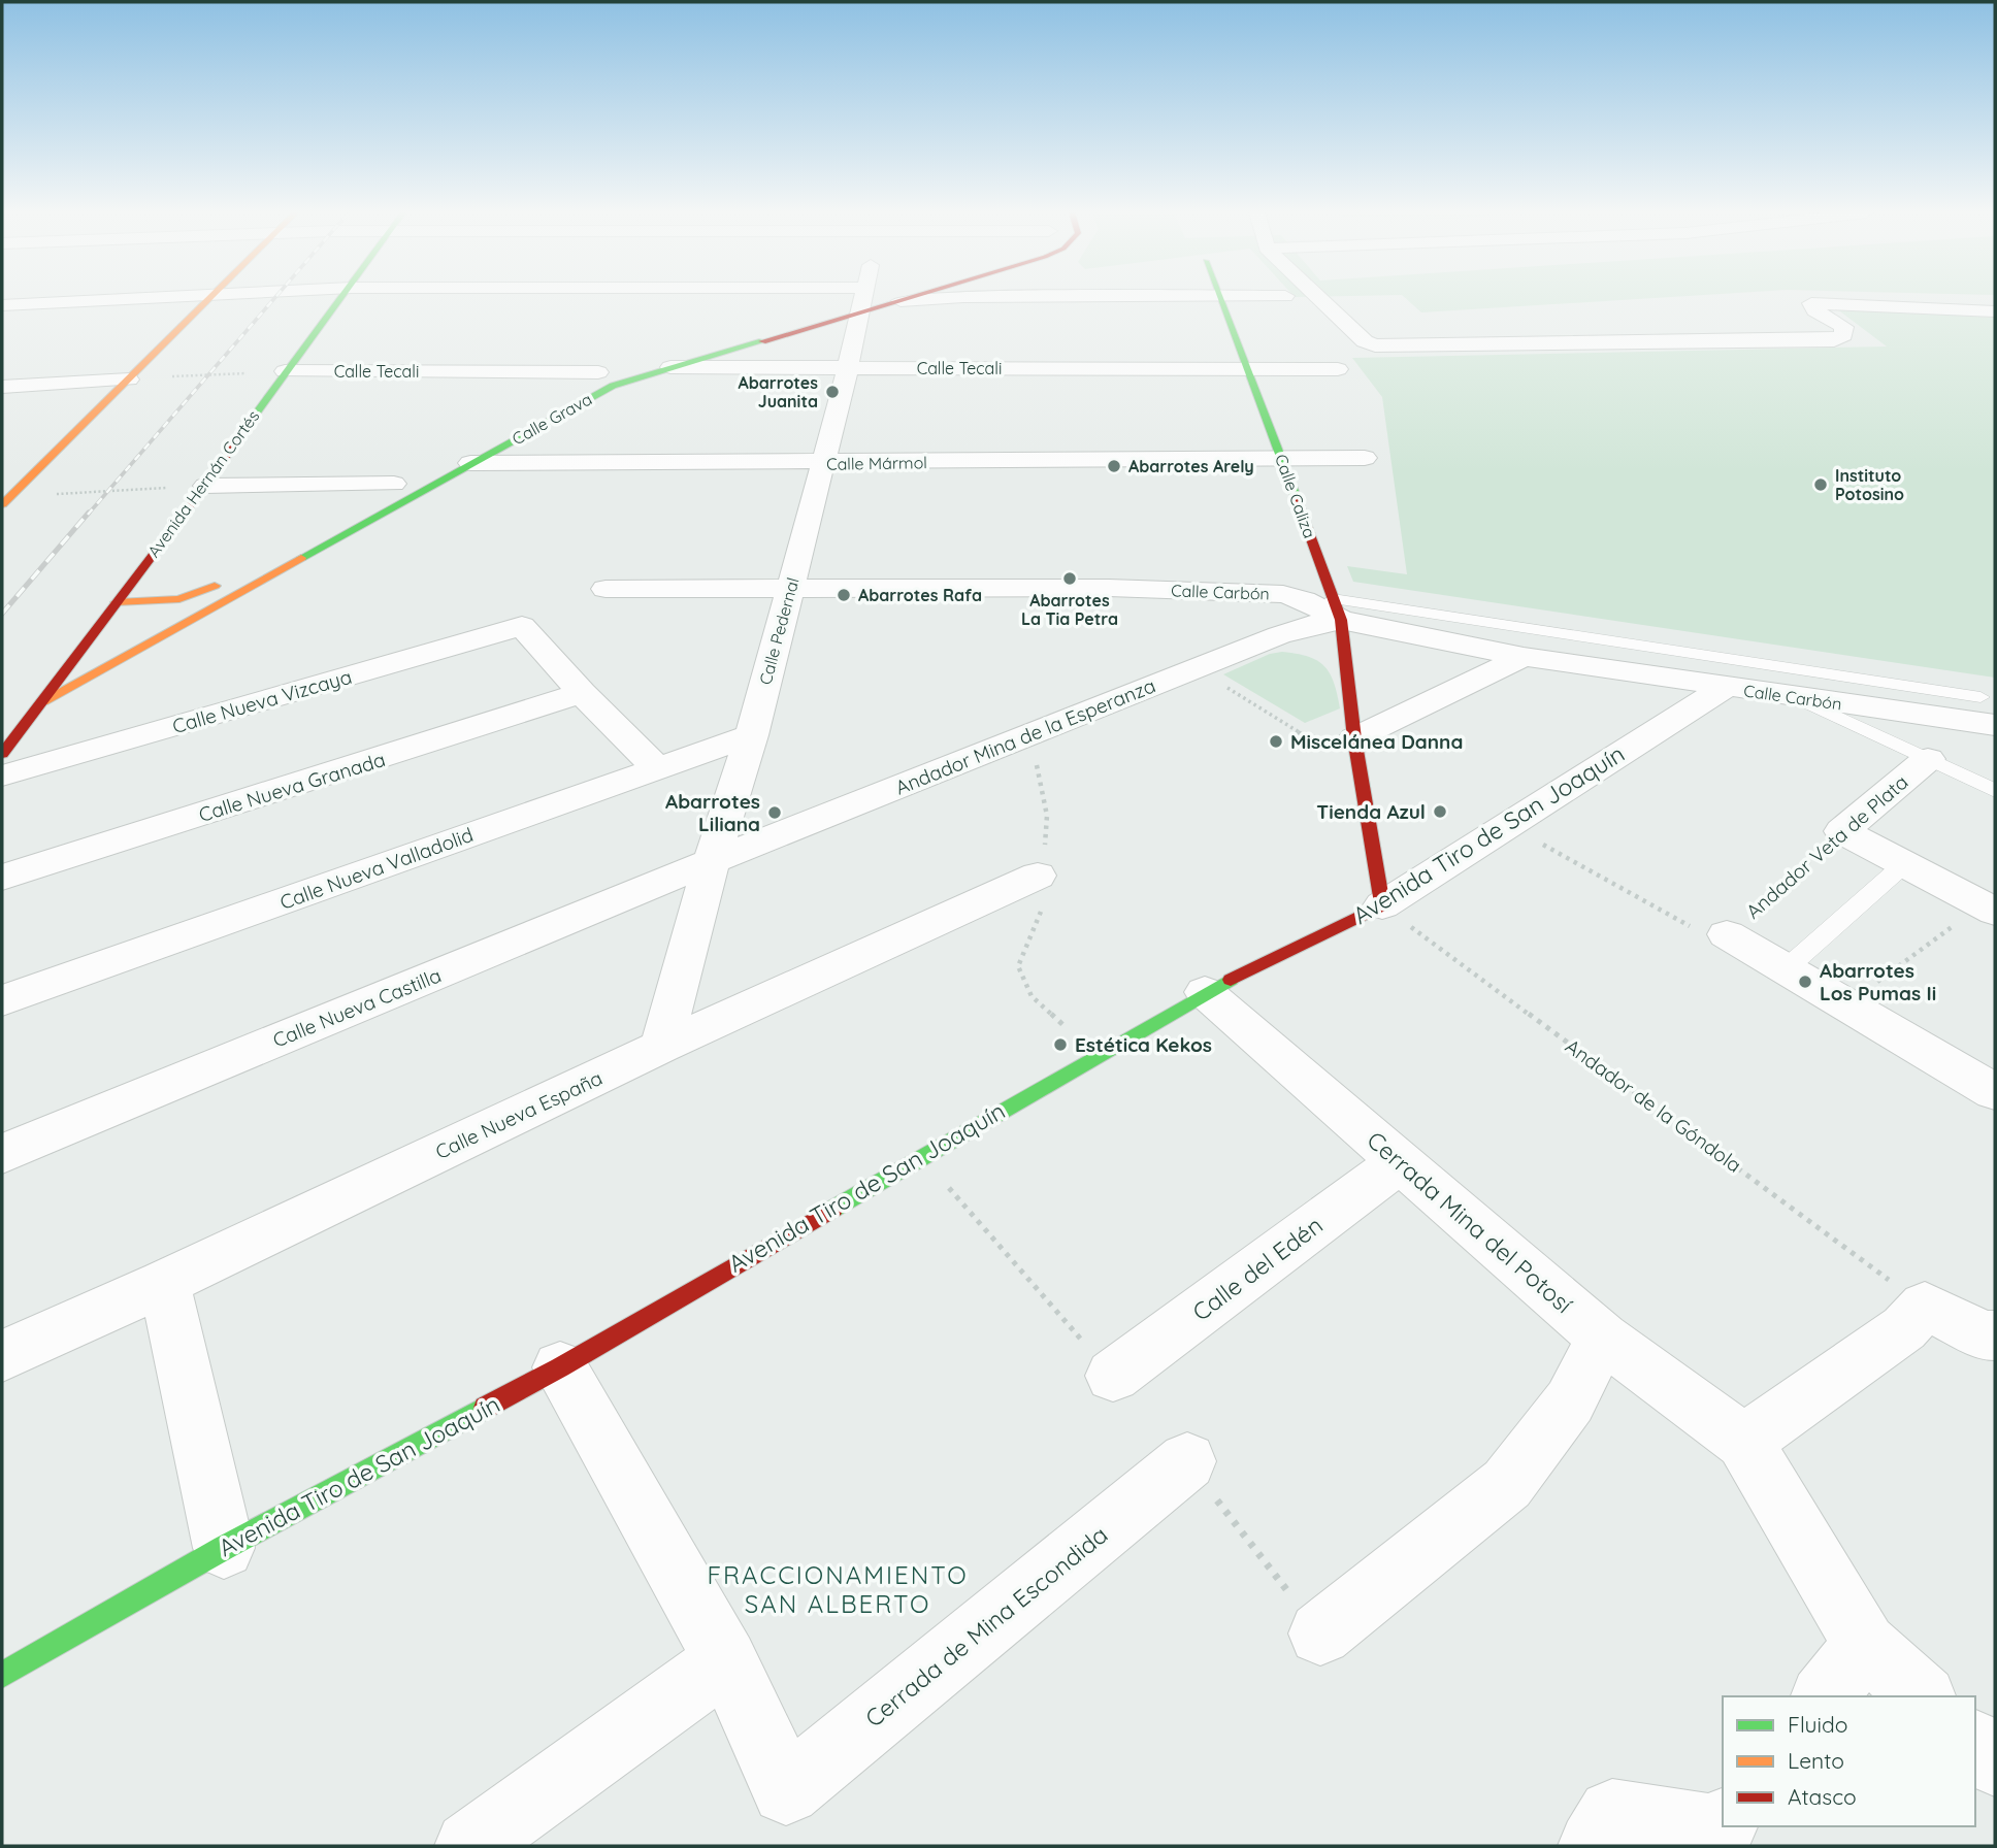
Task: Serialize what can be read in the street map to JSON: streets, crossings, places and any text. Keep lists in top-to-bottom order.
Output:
{
  "streets": {
    "main road": [
      "Calle Grava",
      "Avenida Hernán Cortés",
      "Calle Caliza",
      "Avenida Tiro de San Joaquín"
    ],
    "street": [
      "Calle Tecali",
      "Calle Mármol",
      "Calle Carbón",
      "Calle Pedernal",
      "Calle Nueva Vizcaya",
      "Andador Mina de la Esperanza",
      "Calle Nueva Granada",
      "Andador Veta de Plata",
      "Calle Nueva Valladolid",
      "Calle Nueva Castilla",
      "Calle Nueva España",
      "Cerrada Mina del Potosí",
      "Calle del Edén",
      "Cerrada de Mina Escondida"
    ],
    "path": ["Andador de la Góndola"]
  },
  "crossings": [
    ["Calle Tecali", "Calle Grava"],
    ["Calle Tecali", "Avenida Hernán Cortés"],
    ["Calle Tecali", "Calle Caliza"],
    ["Calle Tecali", "Calle Pedernal"],
    ["Calle Grava", "Calle Mármol"],
    ["Calle Grava", "Avenida Hernán Cortés"],
    ["Calle Grava", "Calle Pedernal"],
    ["Calle Mármol", "Calle Caliza"],
    ["Calle Mármol", "Calle Pedernal"],
    ["Calle Caliza", "Calle Carbón"],
    ["Calle Caliza", "Andador Mina de la Esperanza"],
    ["Calle Caliza", "Avenida Tiro de San Joaquín"],
    ["Calle Caliza", "Andador de la Góndola"],
    ["Calle Carbón", "Calle Pedernal"],
    ["Calle Carbón", "Andador Mina de la Esperanza"],
    ["Calle Carbón", "Avenida Tiro de San Joaquín"],
    ["Calle Pedernal", "Andador Mina de la Esperanza"],
    ["Calle Pedernal", "Calle Nueva Valladolid"],
    ["Calle Pedernal", "Calle Nueva Castilla"],
    ["Calle Pedernal", "Calle Nueva España"],
    ["Calle Nueva Vizcaya", "Calle Nueva Granada"],
    ["Andador Mina de la Esperanza", "Calle Nueva Castilla"],
    ["Avenida Tiro de San Joaquín", "Andador de la Góndola"],
    ["Avenida Tiro de San Joaquín", "Cerrada Mina del Potosí"],
    ["Cerrada Mina del Potosí", "Calle del Edén"]
  ],
  "districts": ["FRACCIONAMIENTO SAN ALBERTO"],
  "places": [
    "Abarrotes Juanita",
    "Abarrotes Arely",
    "Instituto Potosino",
    "Abarrotes La Tia Petra",
    "Abarrotes Rafa",
    "Miscelánea Danna",
    "Tienda Azul",
    "Abarrotes Liliana",
    "Abarrotes Los Pumas Ii",
    "Estética Kekos"
  ],
  "legend": ["Fluido", "Lento", "Atasco"]
}
